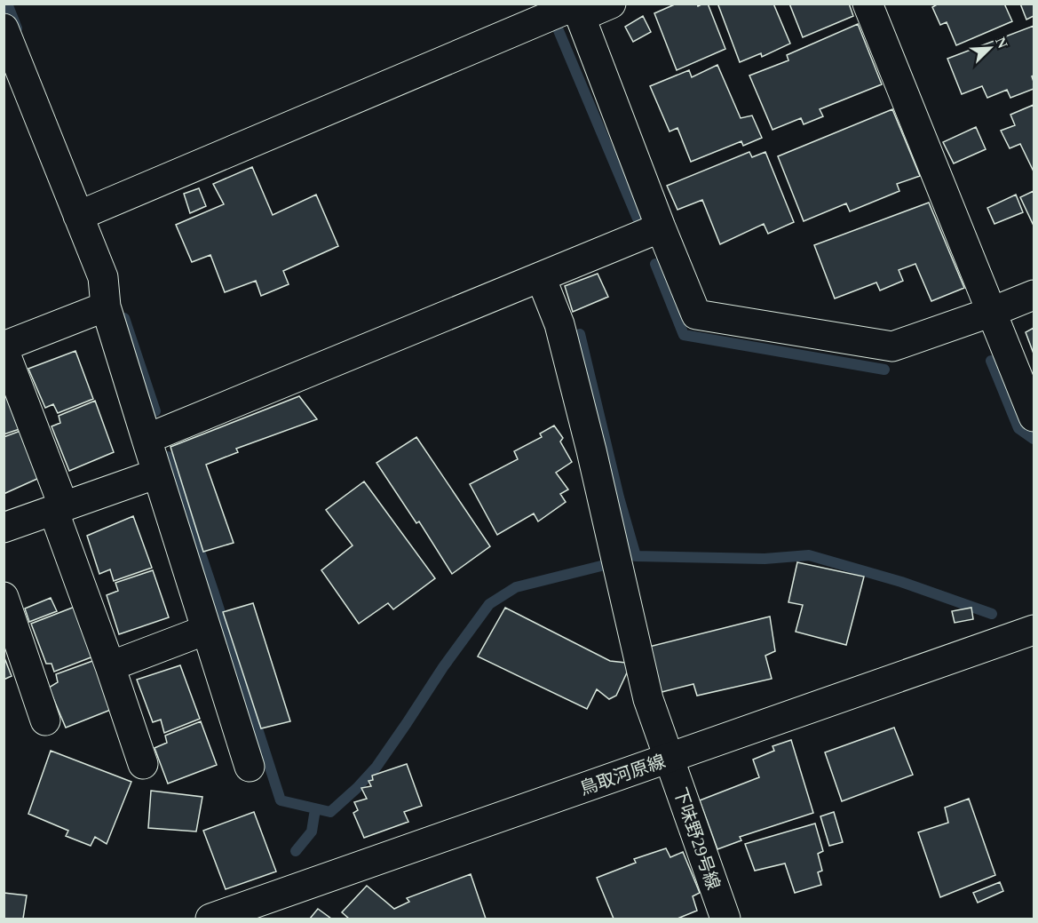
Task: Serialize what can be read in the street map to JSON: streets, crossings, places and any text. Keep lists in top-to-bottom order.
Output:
{
  "streets": {
    "street": ["鳥取河原線", "下味野29号線"]
  },
  "crossings": [
    ["鳥取河原線", "下味野29号線"]
  ],
  "north": "top right"
}
